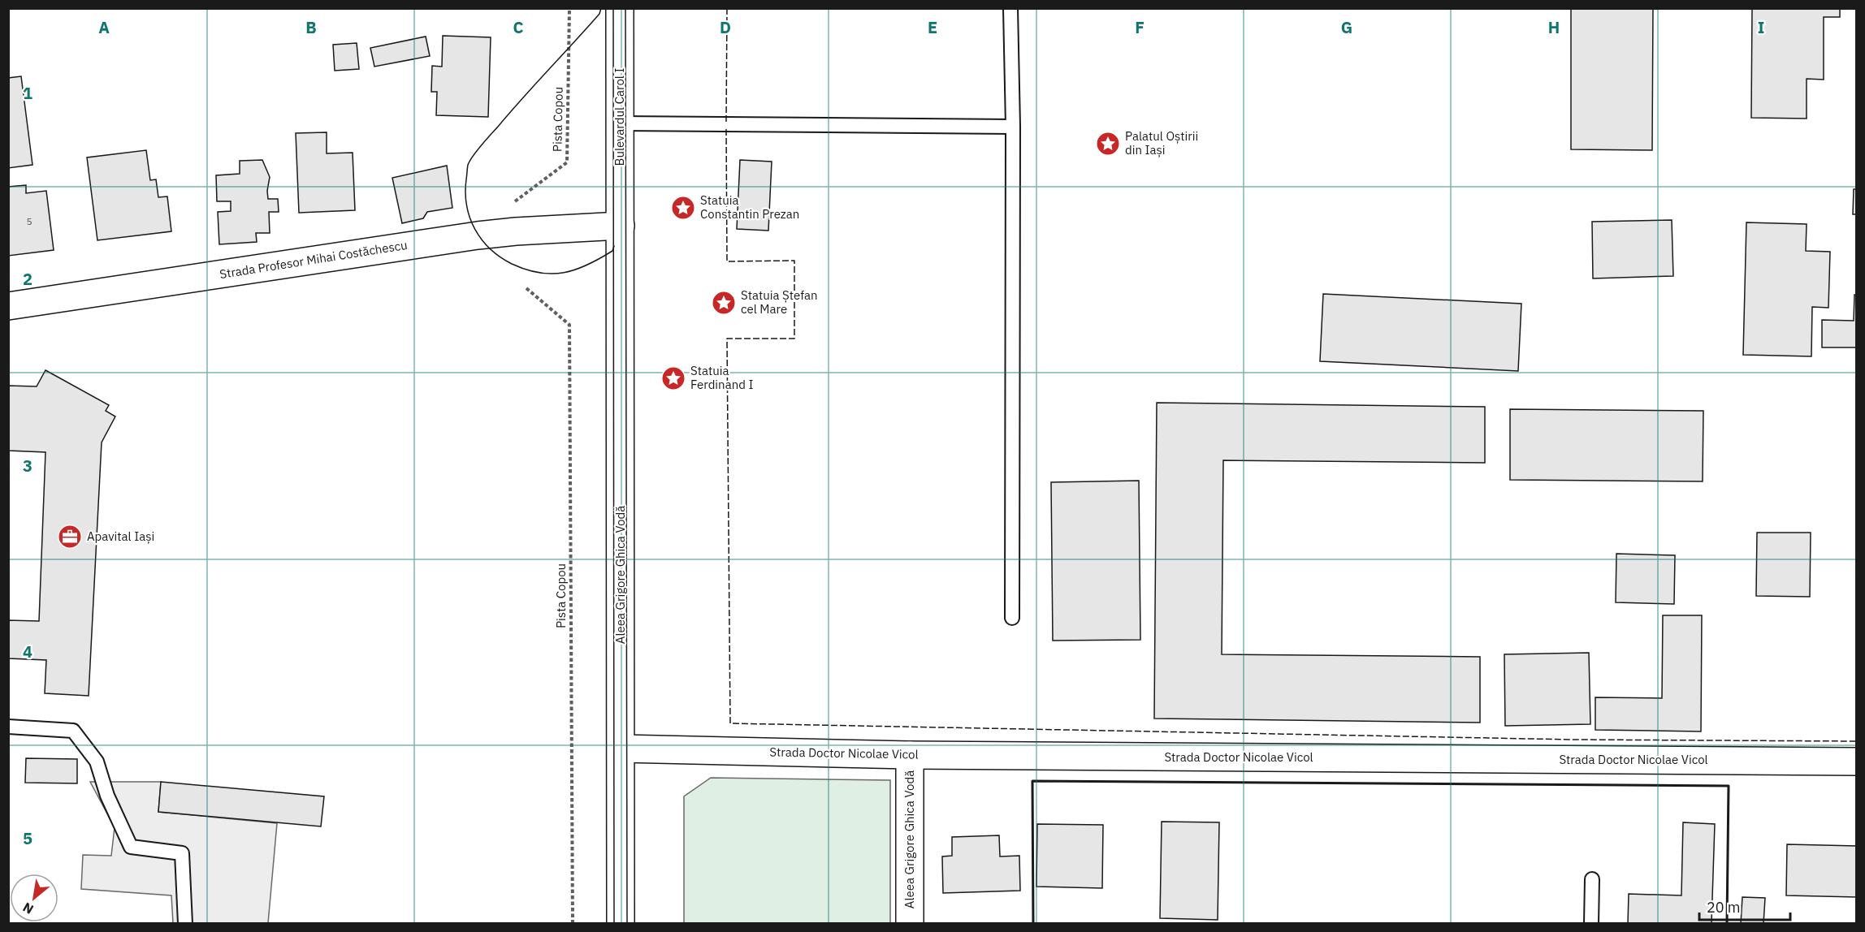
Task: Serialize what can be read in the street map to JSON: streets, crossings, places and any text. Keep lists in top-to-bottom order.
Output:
{
  "streets": {
    "street": [
      "Bulevardul Carol I",
      "Strada Profesor Mihai Costăchescu",
      "Aleea Grigore Ghica Vodă",
      "Strada Doctor Nicolae Vicol"
    ],
    "path": ["Pista Copou"]
  },
  "crossings": [
    ["Bulevardul Carol I", "Strada Profesor Mihai Costăchescu"],
    ["Bulevardul Carol I", "Aleea Grigore Ghica Vodă"],
    ["Strada Profesor Mihai Costăchescu", "Aleea Grigore Ghica Vodă"],
    ["Aleea Grigore Ghica Vodă", "Strada Doctor Nicolae Vicol"]
  ],
  "places": {
    "place": [
      "Palatul Oștirii din Iași",
      "Statuia Constantin Prezan",
      "Statuia Ștefan cel Mare",
      "Statuia Ferdinand I"
    ],
    "office": ["Apavital Iași"]
  },
  "house_numbers": ["5"],
  "scale_bar": "20 m",
  "north": "bottom left",
  "grid": {
    "columns": [
      "A",
      "B",
      "C",
      "D",
      "E",
      "F",
      "G",
      "H",
      "I"
    ],
    "rows": [
      "1",
      "2",
      "3",
      "4",
      "5"
    ]
  }
}
